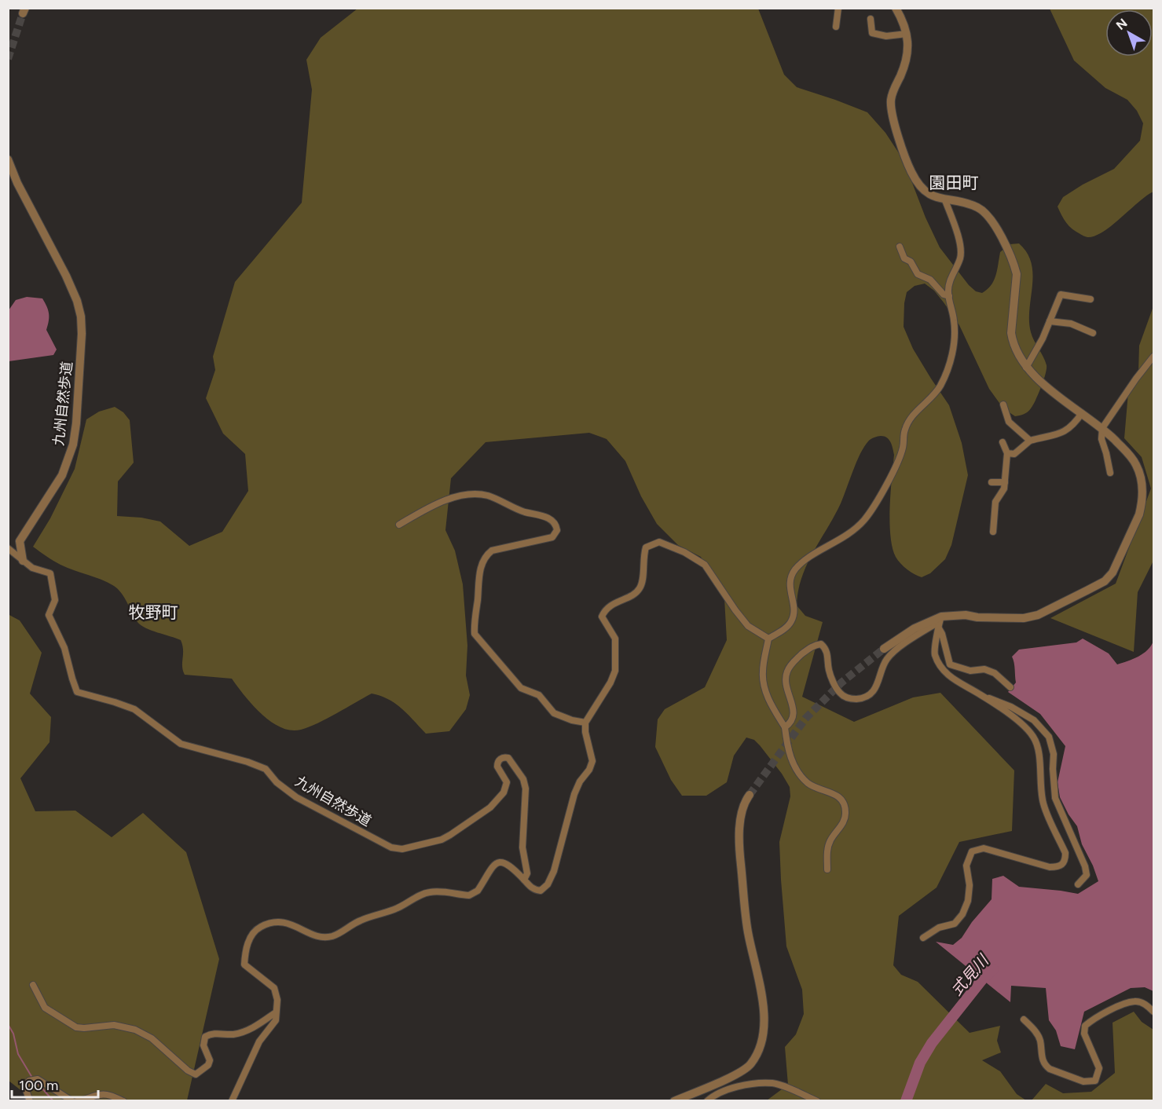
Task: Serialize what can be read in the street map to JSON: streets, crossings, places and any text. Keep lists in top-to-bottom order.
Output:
{
  "streets": {
    "street": ["九州自然歩道"]
  },
  "districts": ["園田町", "牧野町"],
  "water": ["式見川"],
  "scale_bar": "100 m",
  "north": "top left"
}
